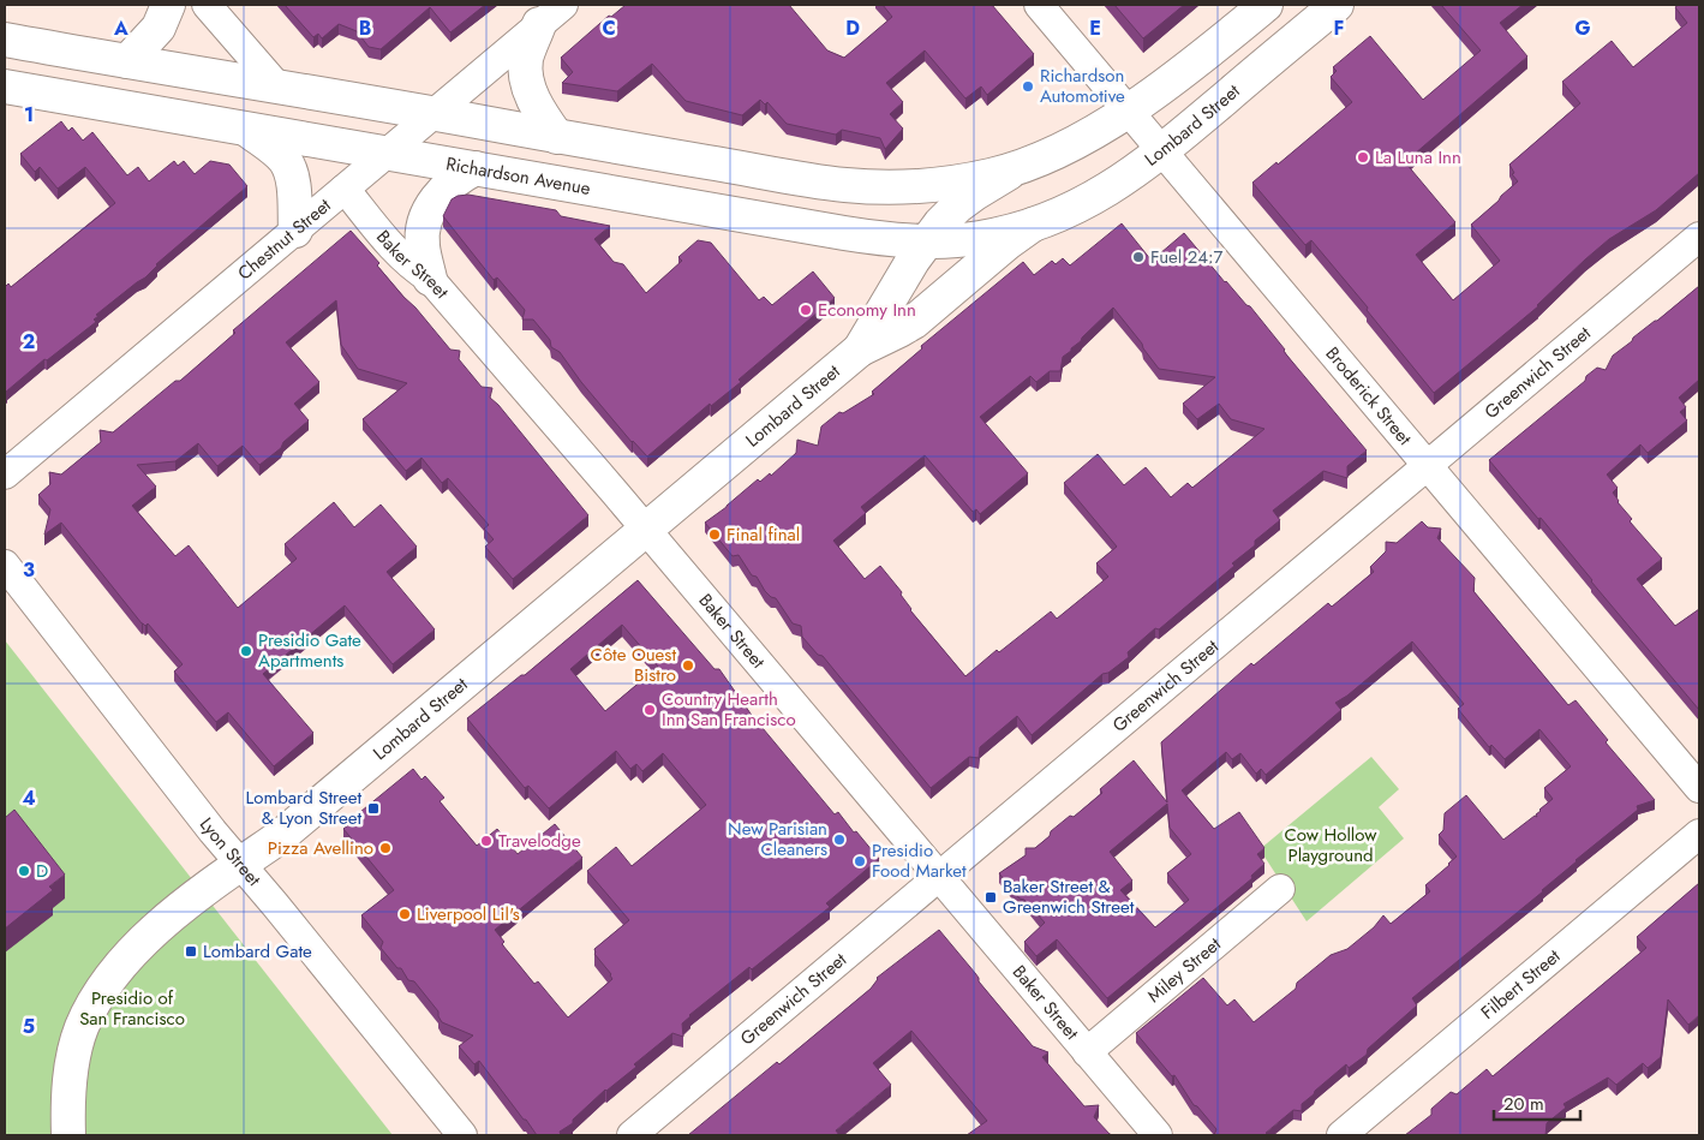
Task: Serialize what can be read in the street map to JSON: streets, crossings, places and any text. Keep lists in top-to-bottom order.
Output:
{
  "streets": {
    "main road": ["Lombard Street", "Richardson Avenue"],
    "street": [
      "Chestnut Street",
      "Baker Street",
      "Greenwich Street",
      "Broderick Street",
      "Lyon Street",
      "Miley Street",
      "Filbert Street"
    ]
  },
  "crossings": [
    ["Lombard Street", "Richardson Avenue"],
    ["Lombard Street", "Baker Street"],
    ["Lombard Street", "Broderick Street"],
    ["Lombard Street", "Lyon Street"],
    ["Richardson Avenue", "Chestnut Street"],
    ["Chestnut Street", "Baker Street"],
    ["Baker Street", "Greenwich Street"],
    ["Baker Street", "Miley Street"],
    ["Greenwich Street", "Broderick Street"]
  ],
  "parks": ["Cow Hollow Playground", "Presidio of San Francisco"],
  "places": {
    "other": [
      "Richardson Automotive",
      "La Luna Inn",
      "Fuel 24:7",
      "Economy Inn",
      "Final final",
      "Presidio Gate Apartments",
      "Côte Ouest Bistro",
      "Country Hearth Inn San Francisco",
      "New Parisian Cleaners",
      "Travelodge",
      "Pizza Avellino",
      "Presidio Food Market",
      "D",
      "Liverpool Lil's"
    ],
    "transit": ["Lombard Street & Lyon Street", "Baker Street & Greenwich Street", "Lombard Gate"]
  },
  "scale_bar": "20 m",
  "grid": {
    "columns": [
      "A",
      "B",
      "C",
      "D",
      "E",
      "F",
      "G"
    ],
    "rows": [
      "1",
      "2",
      "3",
      "4",
      "5"
    ]
  }
}
